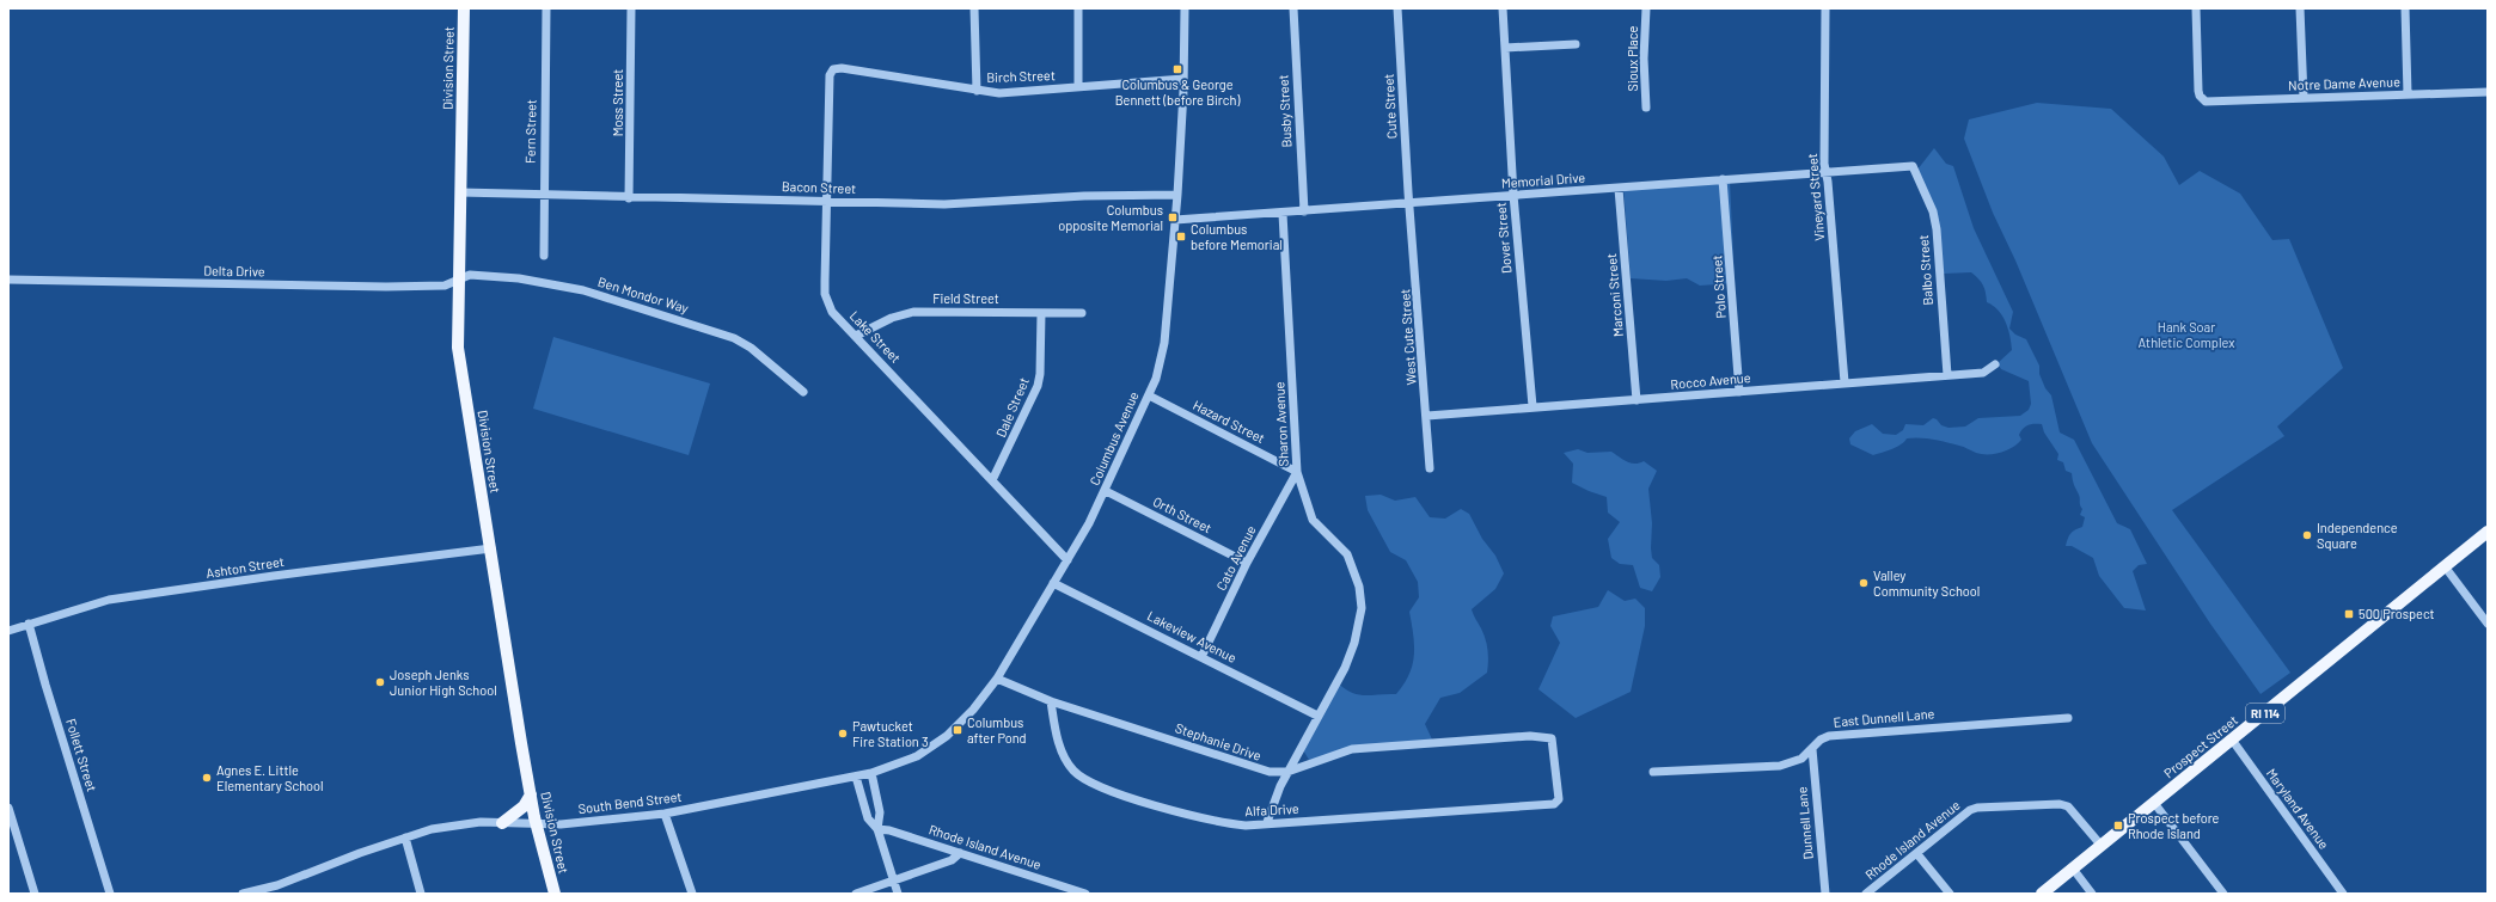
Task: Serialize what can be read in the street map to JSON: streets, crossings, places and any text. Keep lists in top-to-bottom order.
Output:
{
  "streets": {
    "main road": ["Division Street", "RI 114", "Prospect Street"],
    "street": [
      "Sioux Place",
      "Birch Street",
      "Notre Dame Avenue",
      "Moss Street",
      "Cute Street",
      "Busby Street",
      "Fern Street",
      "Memorial Drive",
      "Bacon Street",
      "Vineyard Street",
      "Dover Street",
      "Balbo Street",
      "Delta Drive",
      "Polo Street",
      "Ben Mondor Way",
      "Marconi Street",
      "Field Street",
      "Lake Street",
      "West Cute Street",
      "Rocco Avenue",
      "Dale Street",
      "Hazard Street",
      "Sharon Avenue",
      "Columbus Avenue",
      "Orth Street",
      "Cato Avenue",
      "Ashton Street",
      "Lakeview Avenue",
      "East Dunnell Lane",
      "Stephanie Drive",
      "Follett Street",
      "South Bend Street",
      "Maryland Avenue",
      "Alfa Drive",
      "Dunnell Lane",
      "Rhode Island Avenue"
    ]
  },
  "crossings": [
    ["Division Street", "Bacon Street"],
    ["Division Street", "Delta Drive"],
    ["Division Street", "Ben Mondor Way"],
    ["Division Street", "Ashton Street"],
    ["Division Street", "South Bend Street"],
    ["Birch Street", "Lake Street"],
    ["Birch Street", "Columbus Avenue"],
    ["Moss Street", "Bacon Street"],
    ["Cute Street", "Memorial Drive"],
    ["Cute Street", "West Cute Street"],
    ["Busby Street", "Memorial Drive"],
    ["Fern Street", "Bacon Street"],
    ["Memorial Drive", "Vineyard Street"],
    ["Memorial Drive", "Dover Street"],
    ["Memorial Drive", "Balbo Street"],
    ["Memorial Drive", "Polo Street"],
    ["Memorial Drive", "Marconi Street"],
    ["Memorial Drive", "West Cute Street"],
    ["Memorial Drive", "Sharon Avenue"],
    ["Memorial Drive", "Columbus Avenue"],
    ["Bacon Street", "Lake Street"],
    ["Bacon Street", "Columbus Avenue"],
    ["Vineyard Street", "Rocco Avenue"],
    ["Dover Street", "Rocco Avenue"],
    ["Balbo Street", "Rocco Avenue"],
    ["Delta Drive", "Ben Mondor Way"],
    ["Polo Street", "Rocco Avenue"],
    ["Marconi Street", "Rocco Avenue"],
    ["Field Street", "Lake Street"],
    ["Field Street", "Dale Street"],
    ["Lake Street", "Dale Street"],
    ["Lake Street", "Columbus Avenue"],
    ["West Cute Street", "Rocco Avenue"],
    ["Hazard Street", "Sharon Avenue"],
    ["Hazard Street", "Columbus Avenue"],
    ["Hazard Street", "Cato Avenue"],
    ["Sharon Avenue", "Cato Avenue"],
    ["Sharon Avenue", "Lakeview Avenue"],
    ["Sharon Avenue", "Stephanie Drive"],
    ["Sharon Avenue", "Alfa Drive"],
    ["Columbus Avenue", "Orth Street"],
    ["Columbus Avenue", "Lakeview Avenue"],
    ["Columbus Avenue", "Stephanie Drive"],
    ["Columbus Avenue", "South Bend Street"],
    ["Orth Street", "Cato Avenue"],
    ["Cato Avenue", "Lakeview Avenue"],
    ["Ashton Street", "Follett Street"],
    ["East Dunnell Lane", "Dunnell Lane"],
    ["Stephanie Drive", "Alfa Drive"],
    ["Prospect Street", "Maryland Avenue"],
    ["Prospect Street", "Rhode Island Avenue"]
  ],
  "parks": ["Hank Soar Athletic Complex"],
  "places": {
    "transit": [
      "Columbus & George Bennett (before Birch)",
      "Columbus opposite Memorial",
      "Columbus before Memorial",
      "500 Prospect",
      "Columbus after Pond",
      "Prospect before Rhode Island"
    ],
    "other": [
      "Independence Square",
      "Valley Community School",
      "Joseph Jenks Junior High School",
      "Pawtucket Fire Station 3",
      "Agnes E. Little Elementary School"
    ]
  }
}
